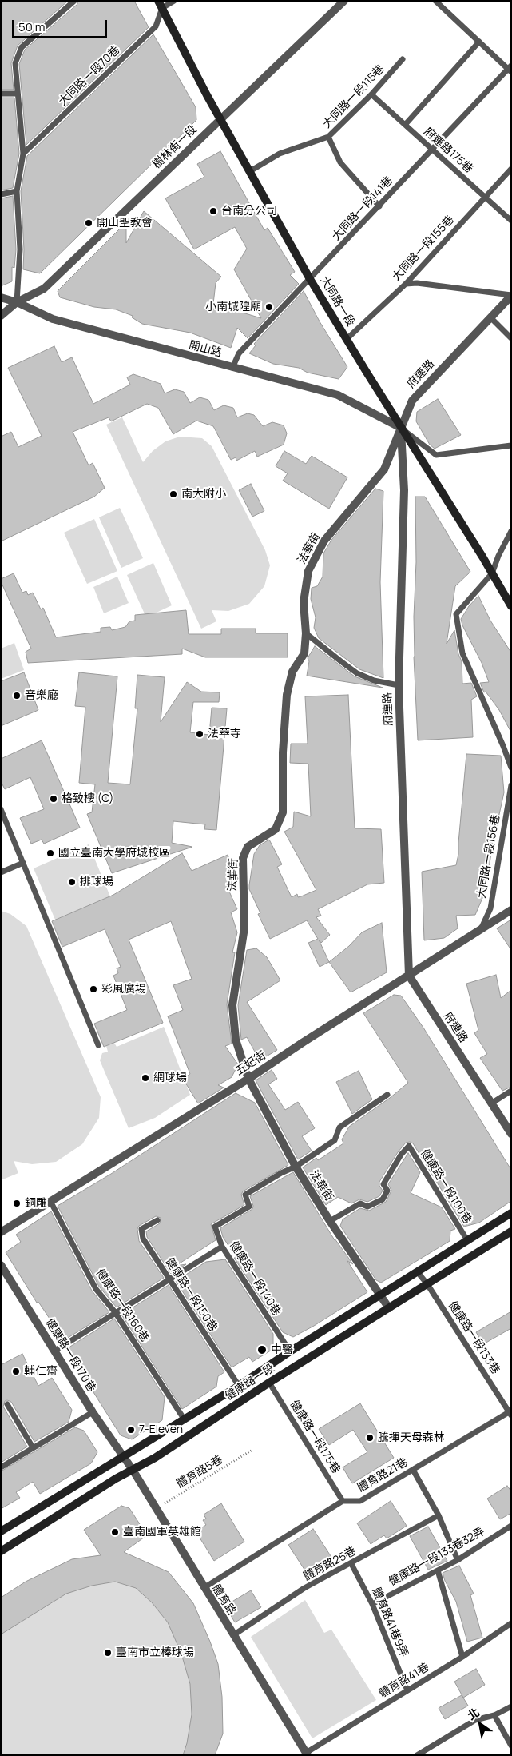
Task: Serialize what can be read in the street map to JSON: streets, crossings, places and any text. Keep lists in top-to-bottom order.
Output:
{
  "streets": {
    "street": [
      "樹林街一段",
      "大同路一段",
      "開山路",
      "府連路",
      "法華街",
      "五妃街",
      "健康路一段170巷",
      "健康路一段",
      "體育路"
    ],
    "lane": [
      "大同路一段70巷",
      "大同路一段115巷",
      "府連路175巷",
      "大同路一段141巷",
      "大同路一段155巷",
      "大同路一段156巷",
      "健康路一段100巷",
      "健康路一段140巷",
      "健康路一段150巷",
      "健康路一段160巷",
      "健康路一段133巷",
      "健康路一段175巷",
      "體育路21巷",
      "健康路一段133巷32弄",
      "體育路25巷",
      "體育路41巷9弄",
      "體育路41巷"
    ],
    "path": ["體育路5巷"]
  },
  "crossings": [
    ["大同路一段70巷", "大同路一段"],
    ["大同路一段115巷", "府連路175巷"],
    ["大同路一段115巷", "大同路一段"],
    ["樹林街一段", "大同路一段"],
    ["樹林街一段", "開山路"],
    ["府連路175巷", "大同路一段141巷"],
    ["府連路175巷", "大同路一段155巷"],
    ["大同路一段141巷", "大同路一段"],
    ["大同路一段141巷", "開山路"],
    ["大同路一段155巷", "大同路一段"],
    ["大同路一段", "開山路"],
    ["大同路一段", "府連路"],
    ["大同路一段", "法華街"],
    ["開山路", "府連路"],
    ["開山路", "法華街"],
    ["府連路", "法華街"],
    ["府連路", "五妃街"],
    ["法華街", "五妃街"],
    ["法華街", "健康路一段100巷"],
    ["法華街", "健康路一段140巷"],
    ["法華街", "健康路一段"],
    ["大同路一段156巷", "五妃街"],
    ["五妃街", "健康路一段160巷"],
    ["健康路一段100巷", "健康路一段"],
    ["健康路一段140巷", "健康路一段"],
    ["健康路一段150巷", "健康路一段"],
    ["健康路一段160巷", "健康路一段"],
    ["健康路一段133巷", "健康路一段"],
    ["健康路一段133巷", "體育路21巷"],
    ["健康路一段170巷", "健康路一段"],
    ["健康路一段170巷", "體育路"],
    ["健康路一段", "健康路一段175巷"],
    ["健康路一段", "體育路"],
    ["健康路一段175巷", "體育路21巷"],
    ["體育路5巷", "體育路"],
    ["體育路21巷", "體育路"],
    ["健康路一段133巷32弄", "體育路41巷9弄"],
    ["體育路25巷", "體育路"],
    ["體育路25巷", "體育路41巷9弄"],
    ["體育路", "體育路41巷"],
    ["體育路41巷9弄", "體育路41巷"]
  ],
  "places": [
    "台南分公司",
    "開山聖教會",
    "小南城隍廟",
    "南大附小",
    "音樂廳",
    "法華寺",
    "格致樓 (C)",
    "國立臺南大學府城校區",
    "排球場",
    "彩風廣場",
    "網球場",
    "銅雕",
    "中醫",
    "輔仁齋",
    "7-Eleven",
    "騰揮天母森林",
    "臺南國軍英雄館",
    "臺南市立棒球場"
  ],
  "scale_bar": "50 m",
  "north": "top left"
}
